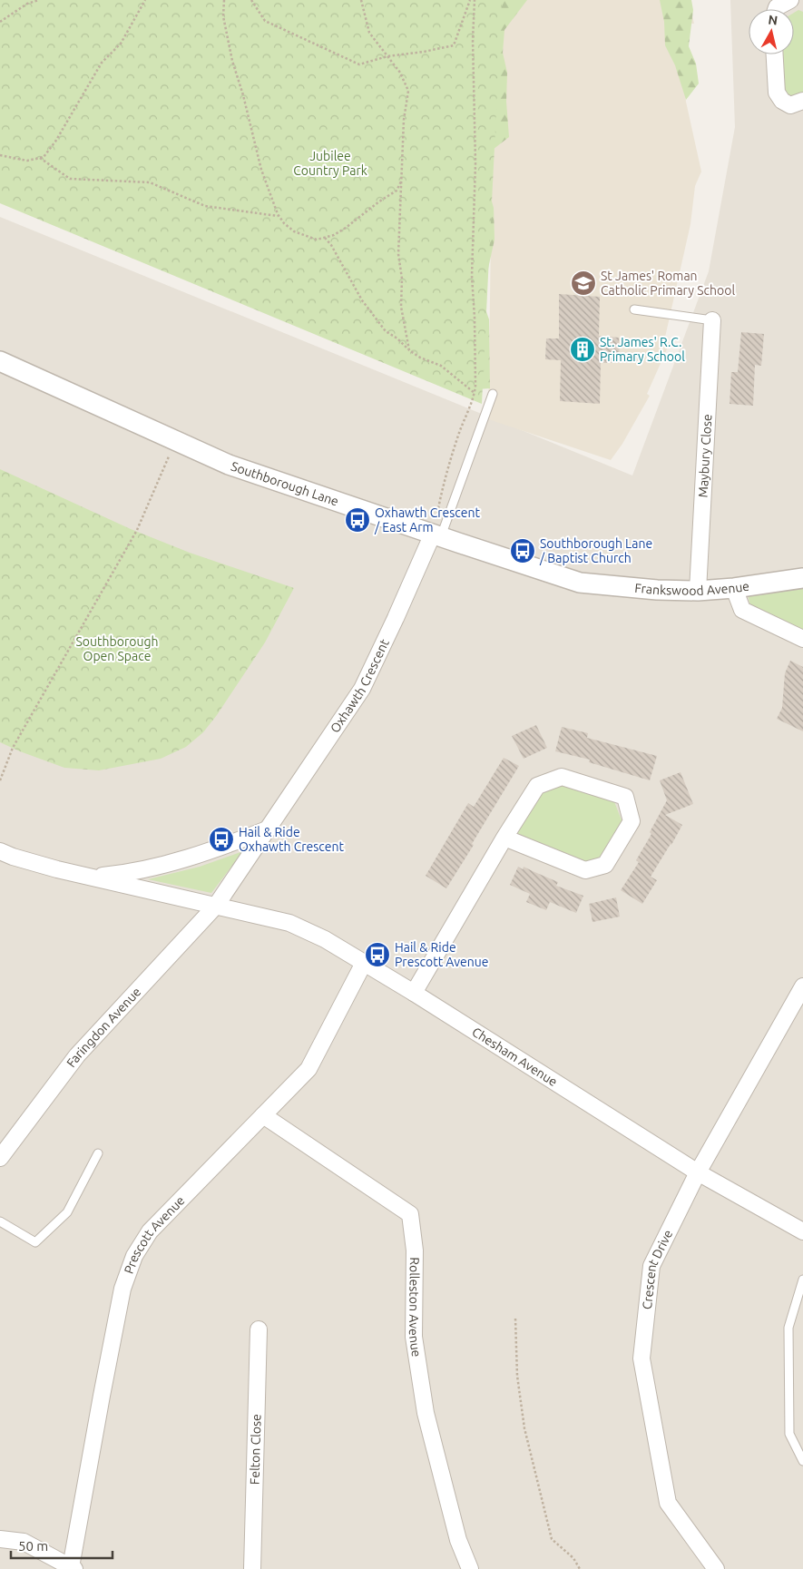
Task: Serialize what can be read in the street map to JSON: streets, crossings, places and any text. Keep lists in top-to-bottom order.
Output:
{
  "streets": {
    "street": [
      "Maybury Close",
      "Southborough Lane",
      "Frankswood Avenue",
      "Oxhawth Crescent",
      "Faringdon Avenue",
      "Chesham Avenue",
      "Prescott Avenue",
      "Crescent Drive",
      "Rolleston Avenue",
      "Felton Close"
    ]
  },
  "crossings": [
    ["Maybury Close", "Frankswood Avenue"],
    ["Southborough Lane", "Frankswood Avenue"],
    ["Southborough Lane", "Oxhawth Crescent"],
    ["Oxhawth Crescent", "Faringdon Avenue"],
    ["Oxhawth Crescent", "Chesham Avenue"],
    ["Faringdon Avenue", "Chesham Avenue"],
    ["Chesham Avenue", "Prescott Avenue"],
    ["Chesham Avenue", "Crescent Drive"],
    ["Prescott Avenue", "Rolleston Avenue"]
  ],
  "parks": ["Jubilee Country Park", "Southborough Open Space"],
  "places": {
    "school or university": ["St James' Roman Catholic Primary School"],
    "building": ["St. James' R.C. Primary School"],
    "bus stop": [
      "Oxhawth Crescent / East Arm",
      "Southborough Lane / Baptist Church",
      "Hail & Ride Oxhawth Crescent",
      "Hail & Ride Prescott Avenue"
    ]
  },
  "scale_bar": "50 m",
  "north": "top"
}
